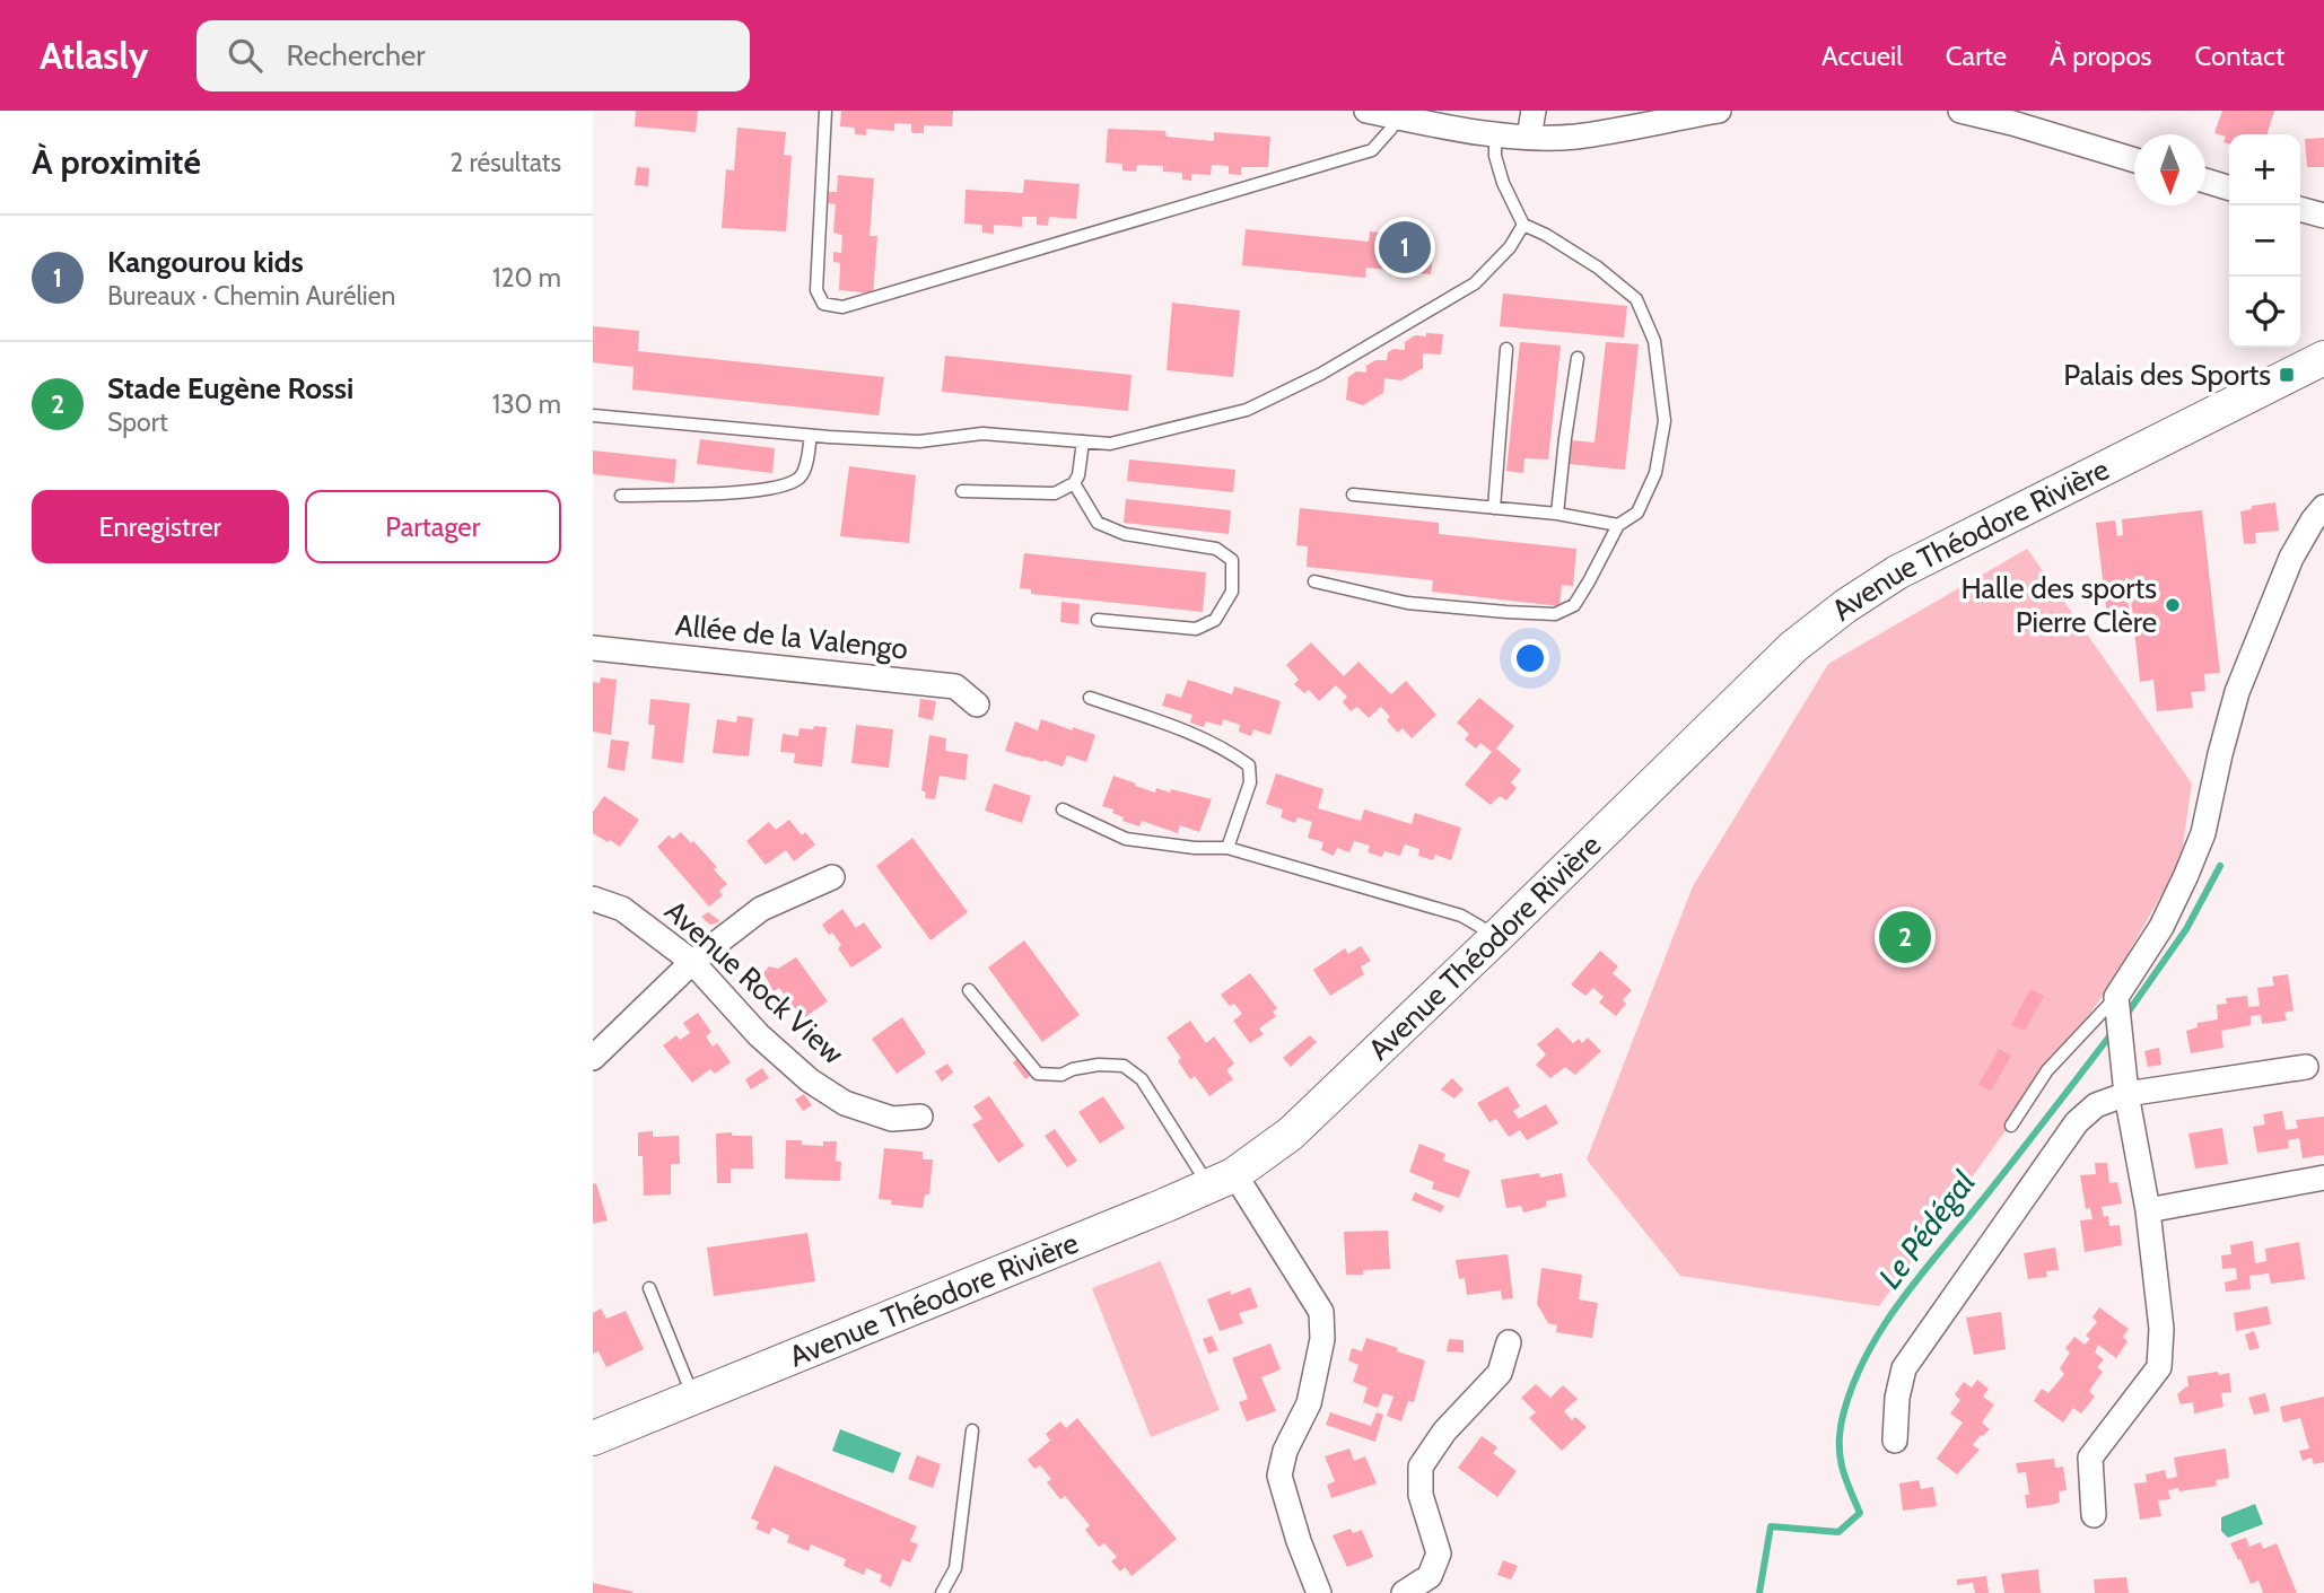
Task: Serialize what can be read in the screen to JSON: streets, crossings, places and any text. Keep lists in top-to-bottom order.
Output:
{
  "streets": {
    "main road": ["Avenue Théodore Rivière"],
    "street": ["Allée de la Valengo", "Avenue Rock View"]
  },
  "water": ["Le Pédégal"],
  "places": {
    "transit": ["Palais des Sports"],
    "other": ["Halle des sports Pierre Clère"]
  },
  "north": "bottom",
  "page": {
    "header": "Atlasly",
    "search": "Rechercher",
    "nav": [
      "Accueil",
      "Carte",
      "À propos",
      "Contact"
    ],
    "heading": ["À proximité", "2 résultats"],
    "map_buttons": ["+", "−"],
    "list": [
      {
        "mark": "1",
        "name": "Kangourou kids",
        "note": "Bureaux · Chemin Aurélien",
        "value": "120 m"
      },
      {
        "mark": "2",
        "name": "Stade Eugène Rossi",
        "note": "Sport",
        "value": "130 m"
      }
    ],
    "pins": ["1", "2"],
    "buttons": ["Enregistrer", "Partager"]
  }
}
